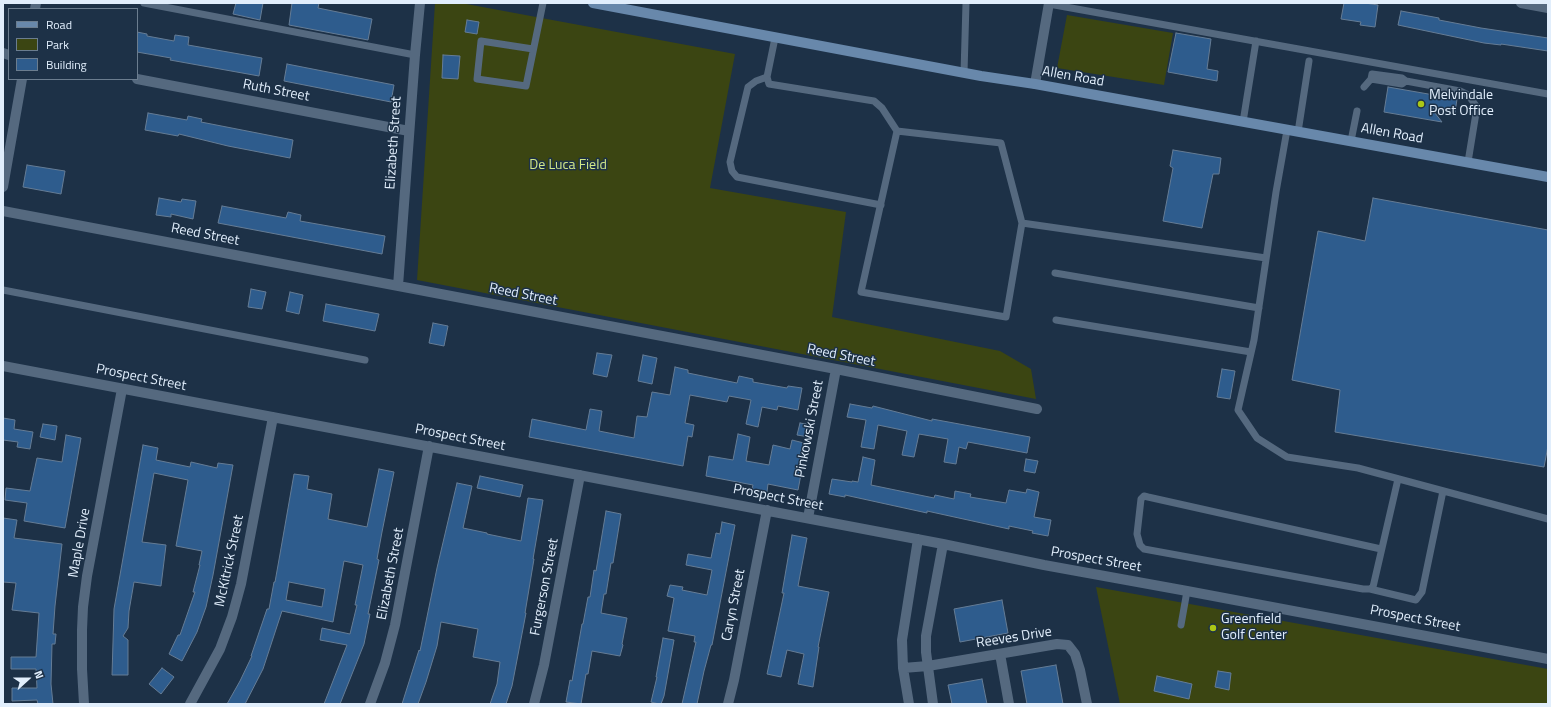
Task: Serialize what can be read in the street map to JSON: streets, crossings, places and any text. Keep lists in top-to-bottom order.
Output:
{
  "streets": {
    "main road": ["Allen Road"],
    "street": [
      "Ruth Street",
      "Elizabeth Street",
      "Reed Street",
      "Prospect Street",
      "Pinkowski Street",
      "Maple Drive",
      "McKitrick Street",
      "Furgerson Street",
      "Caryn Street",
      "Reeves Drive"
    ]
  },
  "crossings": [
    ["Ruth Street", "Elizabeth Street"],
    ["Elizabeth Street", "Reed Street"],
    ["Elizabeth Street", "Prospect Street"],
    ["Reed Street", "Pinkowski Street"],
    ["Prospect Street", "Pinkowski Street"],
    ["Prospect Street", "Maple Drive"],
    ["Prospect Street", "McKitrick Street"],
    ["Prospect Street", "Furgerson Street"],
    ["Prospect Street", "Caryn Street"]
  ],
  "parks": ["De Luca Field"],
  "places": ["Melvindale Post Office", "Greenfield Golf Center"],
  "legend": ["Road", "Park", "Building"],
  "north": "right"
}
